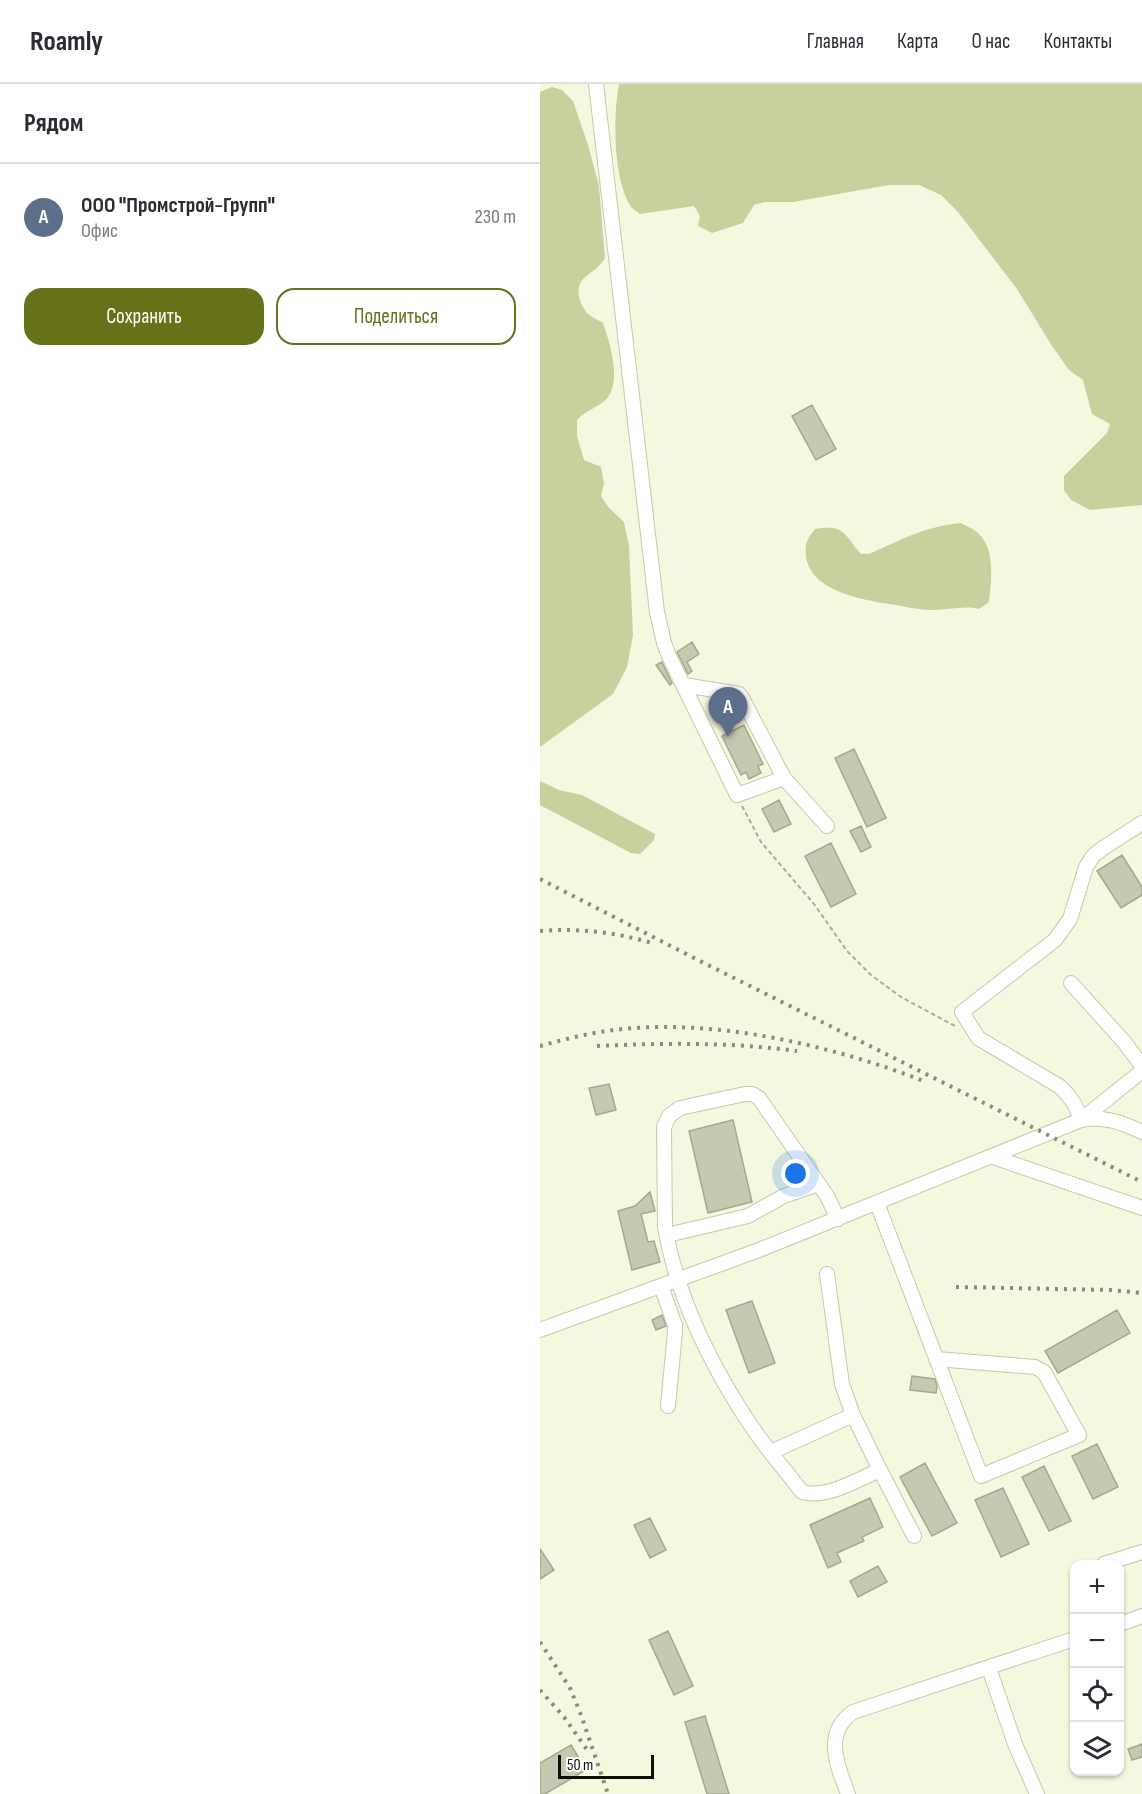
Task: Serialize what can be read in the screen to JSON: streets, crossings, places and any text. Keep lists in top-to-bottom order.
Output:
{
  "scale_bar": "50 m",
  "page": {
    "header": "Roamly",
    "nav": [
      "Главная",
      "Карта",
      "О нас",
      "Контакты"
    ],
    "heading": "Рядом",
    "list": [
      {
        "mark": "A",
        "name": "ООО \"Промстрой-Групп\"",
        "note": "Офис",
        "value": "230 m"
      }
    ],
    "buttons": ["Сохранить", "Поделиться"],
    "pins": "A",
    "map_buttons": ["+", "−"],
    "scale": "50 m"
  }
}
